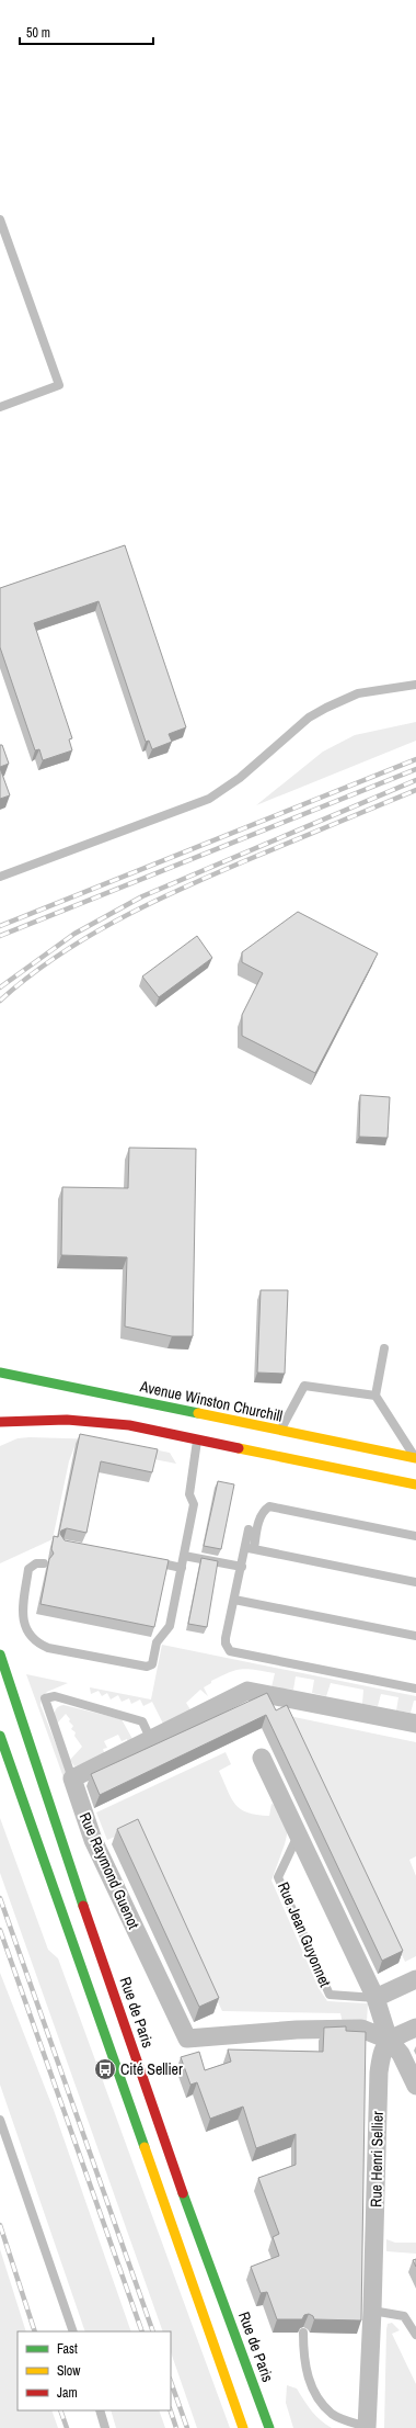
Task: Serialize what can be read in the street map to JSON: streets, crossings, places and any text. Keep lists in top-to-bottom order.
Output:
{
  "streets": {
    "main road": ["Avenue Winston Churchill", "Rue de Paris"],
    "street": ["Rue Raymond Guenot", "Rue Henri Sellier"],
    "lane": ["Rue Jean Guyonnet"]
  },
  "crossings": [
    ["Rue Raymond Guenot", "Rue Henri Sellier"]
  ],
  "places": {
    "bus stop": ["Cité Sellier"]
  },
  "legend": ["Fast", "Slow", "Jam"],
  "scale_bar": "50 m"
}
